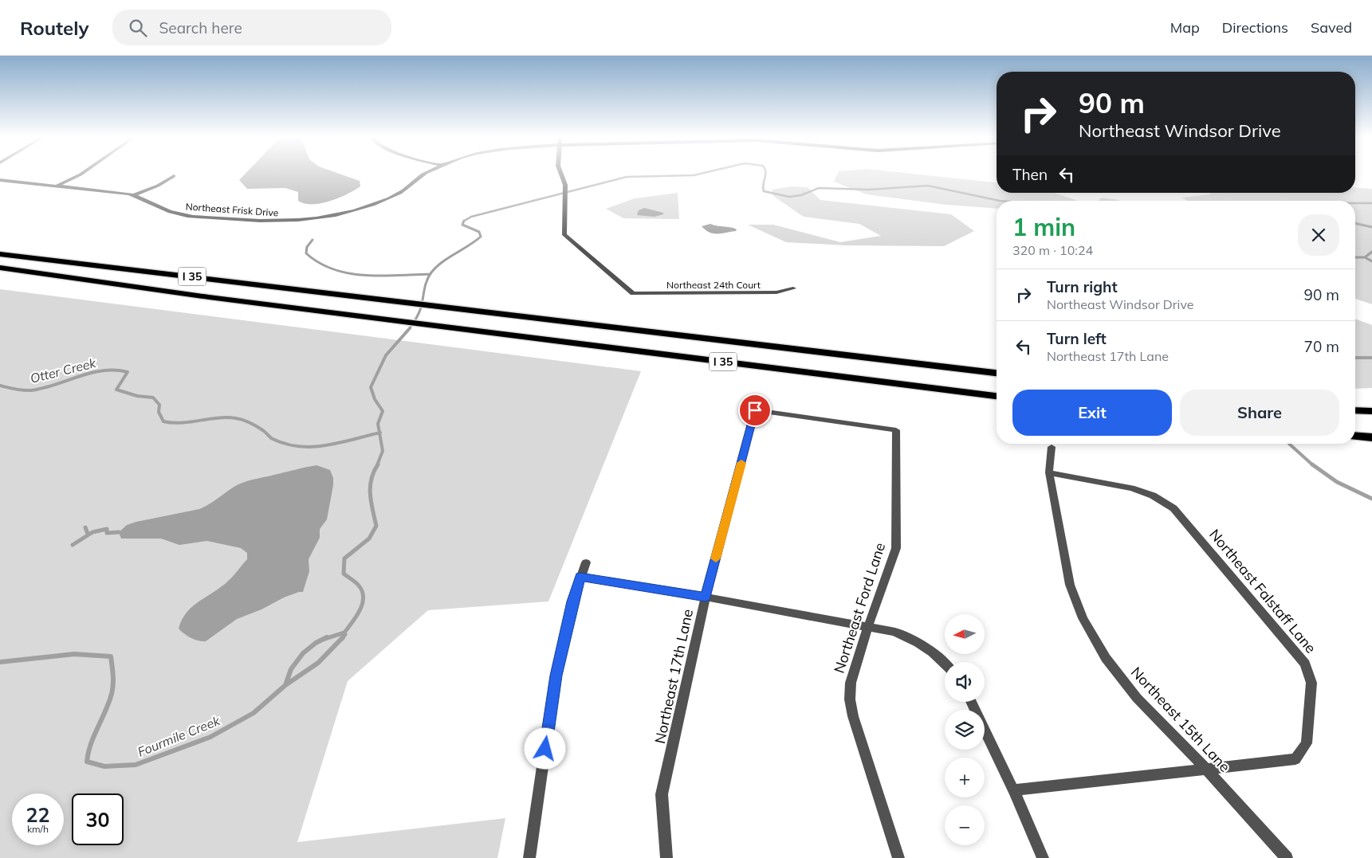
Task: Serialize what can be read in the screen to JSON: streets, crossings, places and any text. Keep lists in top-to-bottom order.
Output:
{
  "streets": {
    "highway": ["I 35"],
    "street": [
      "Northeast Frisk Drive",
      "Northeast 24th Court",
      "Northeast Falstaff Lane",
      "Northeast Ford Lane",
      "Northeast 17th Lane",
      "Northeast 15th Lane"
    ]
  },
  "crossings": [
    ["Northeast Falstaff Lane", "Northeast 15th Lane"],
    ["Northeast Ford Lane", "Northeast 17th Lane"]
  ],
  "water": ["Otter Creek", "Fourmile Creek"],
  "north": "left",
  "page": {
    "header": "Routely",
    "search": "Search here",
    "nav": ["Map", "Directions", "Saved"],
    "turn": ["90 m", "Northeast Windsor Drive"],
    "then": "Then",
    "heading": ["1 min", "320 m · 10:24"],
    "list": [
      {
        "name": "Turn right",
        "note": "Northeast Windsor Drive",
        "value": "90 m"
      },
      {
        "name": "Turn left",
        "note": "Northeast 17th Lane",
        "value": "70 m"
      }
    ],
    "buttons": ["Exit", "Share"],
    "map_buttons": ["+", "−"],
    "speed": "22 km/h",
    "limit": "30"
  }
}
